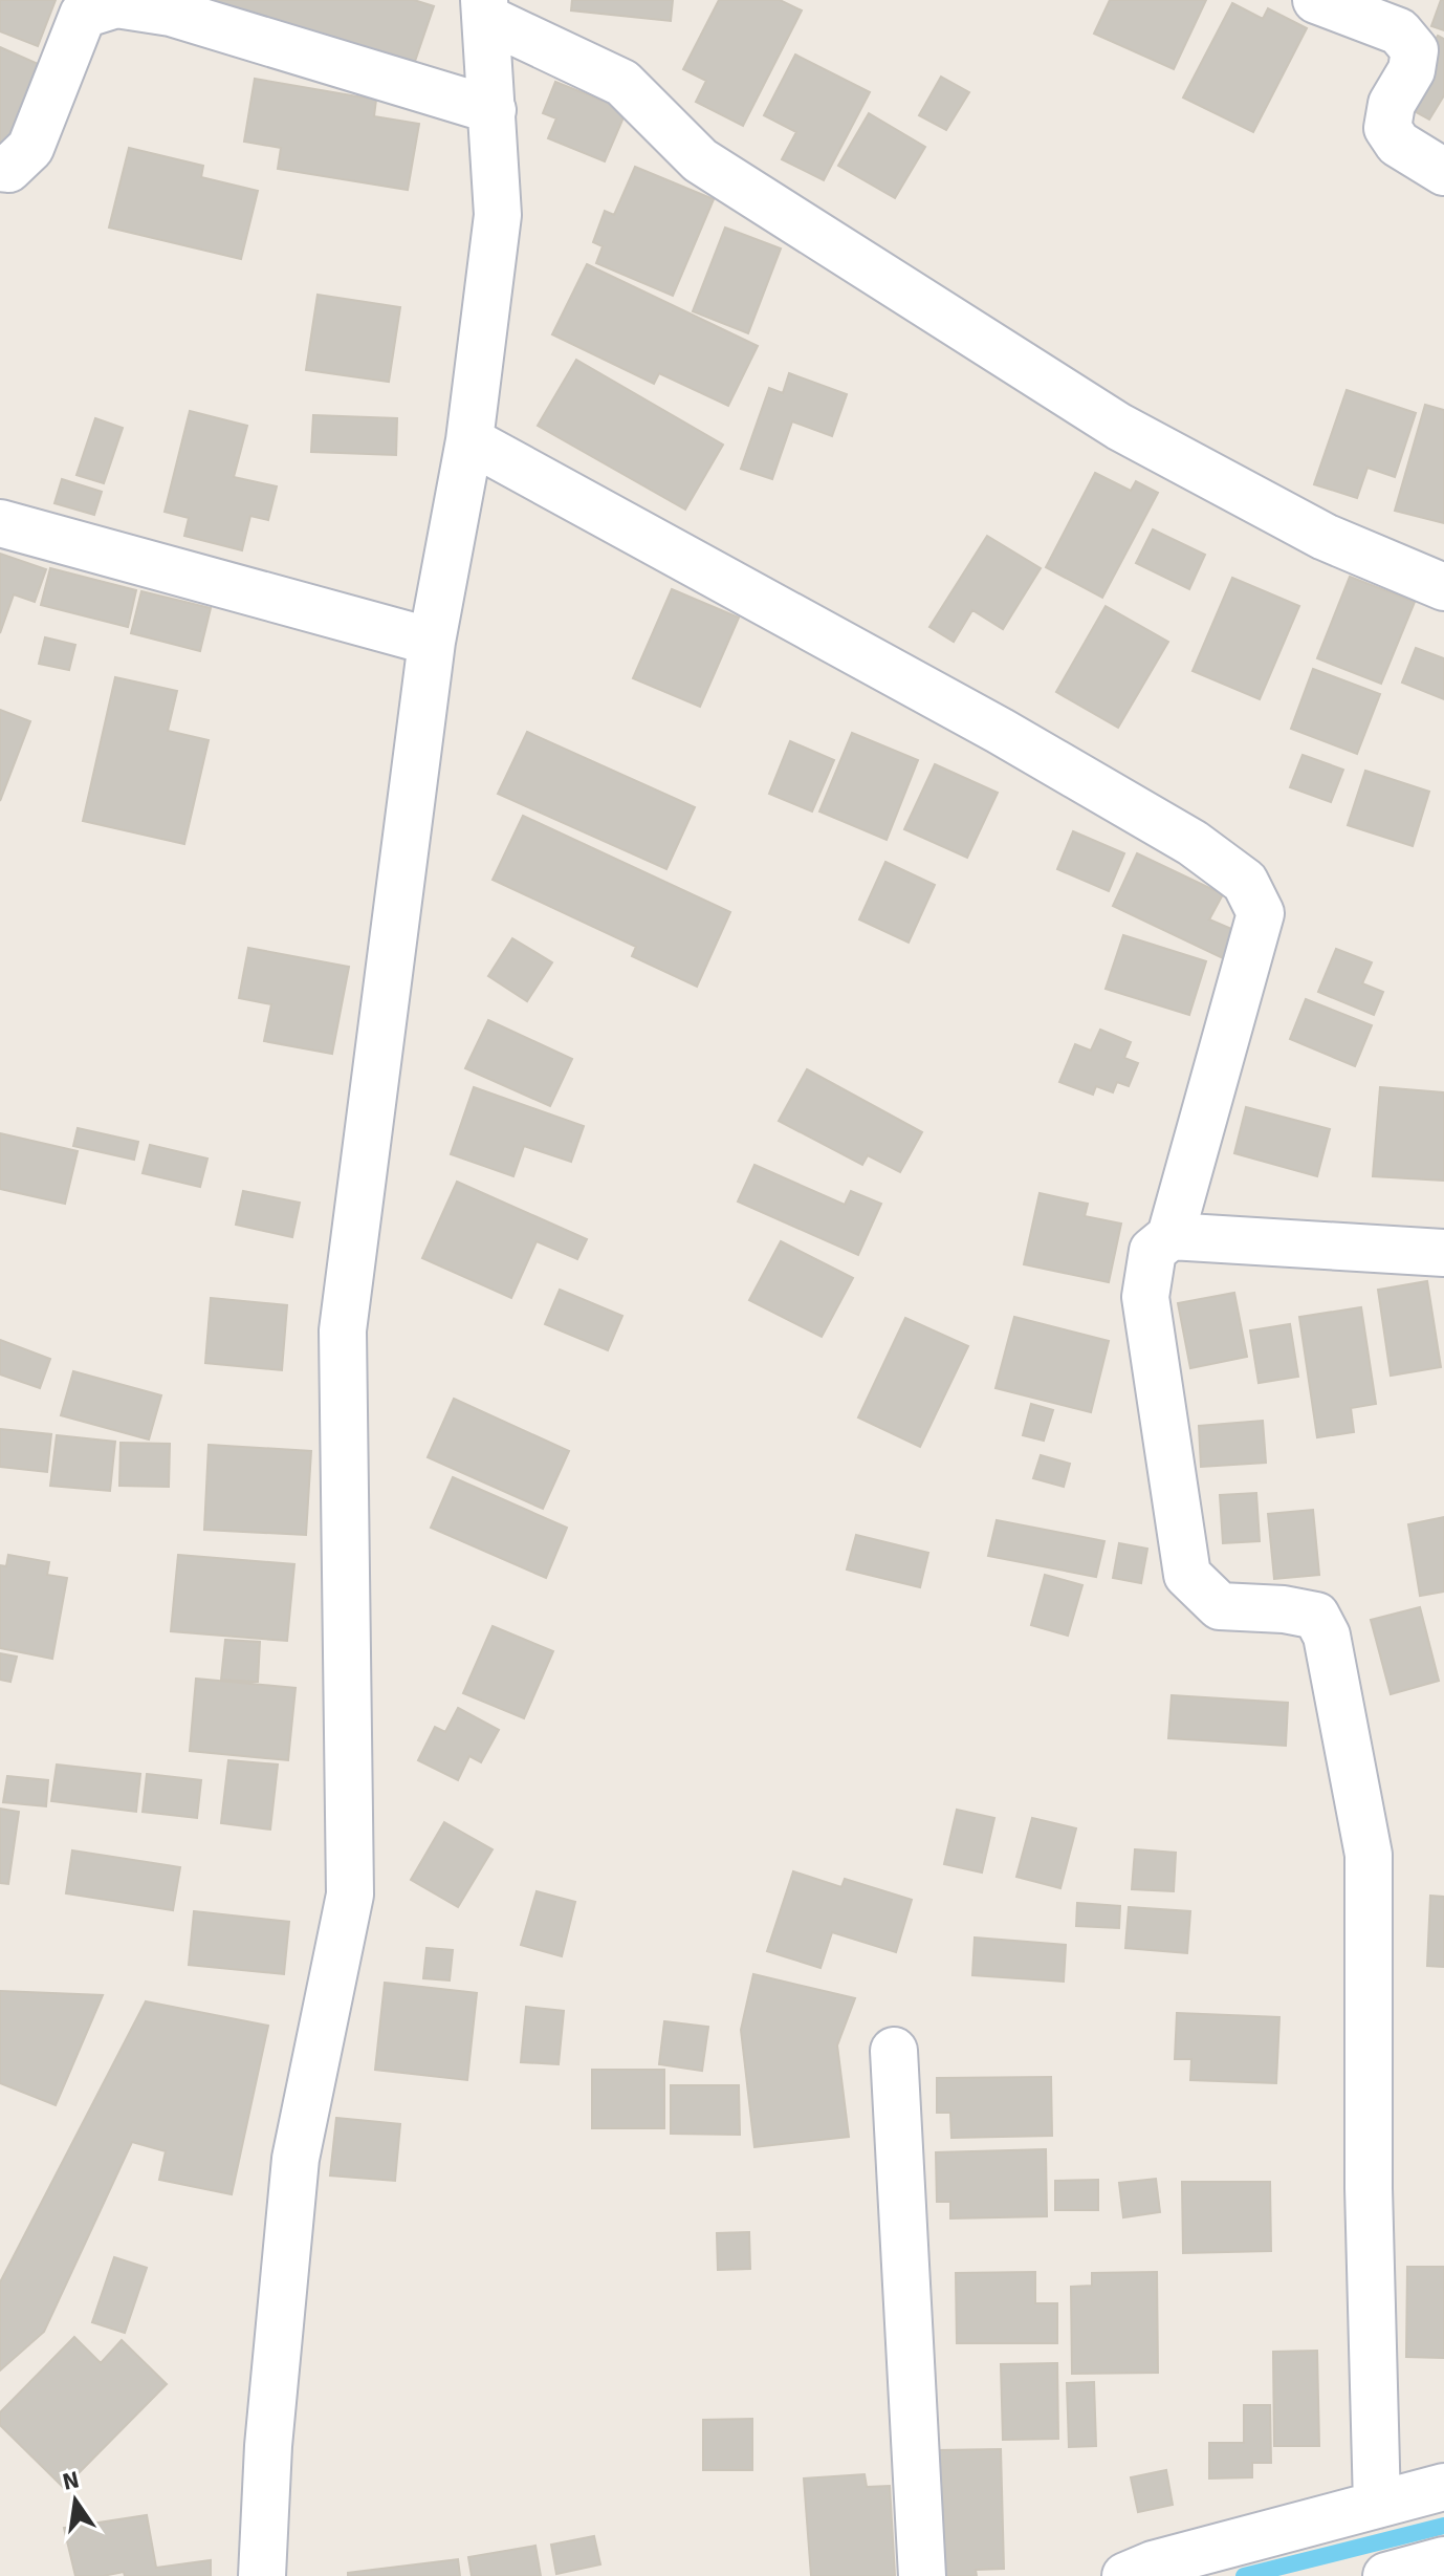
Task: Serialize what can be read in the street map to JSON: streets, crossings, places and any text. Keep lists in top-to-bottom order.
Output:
{
  "north": "top"
}
